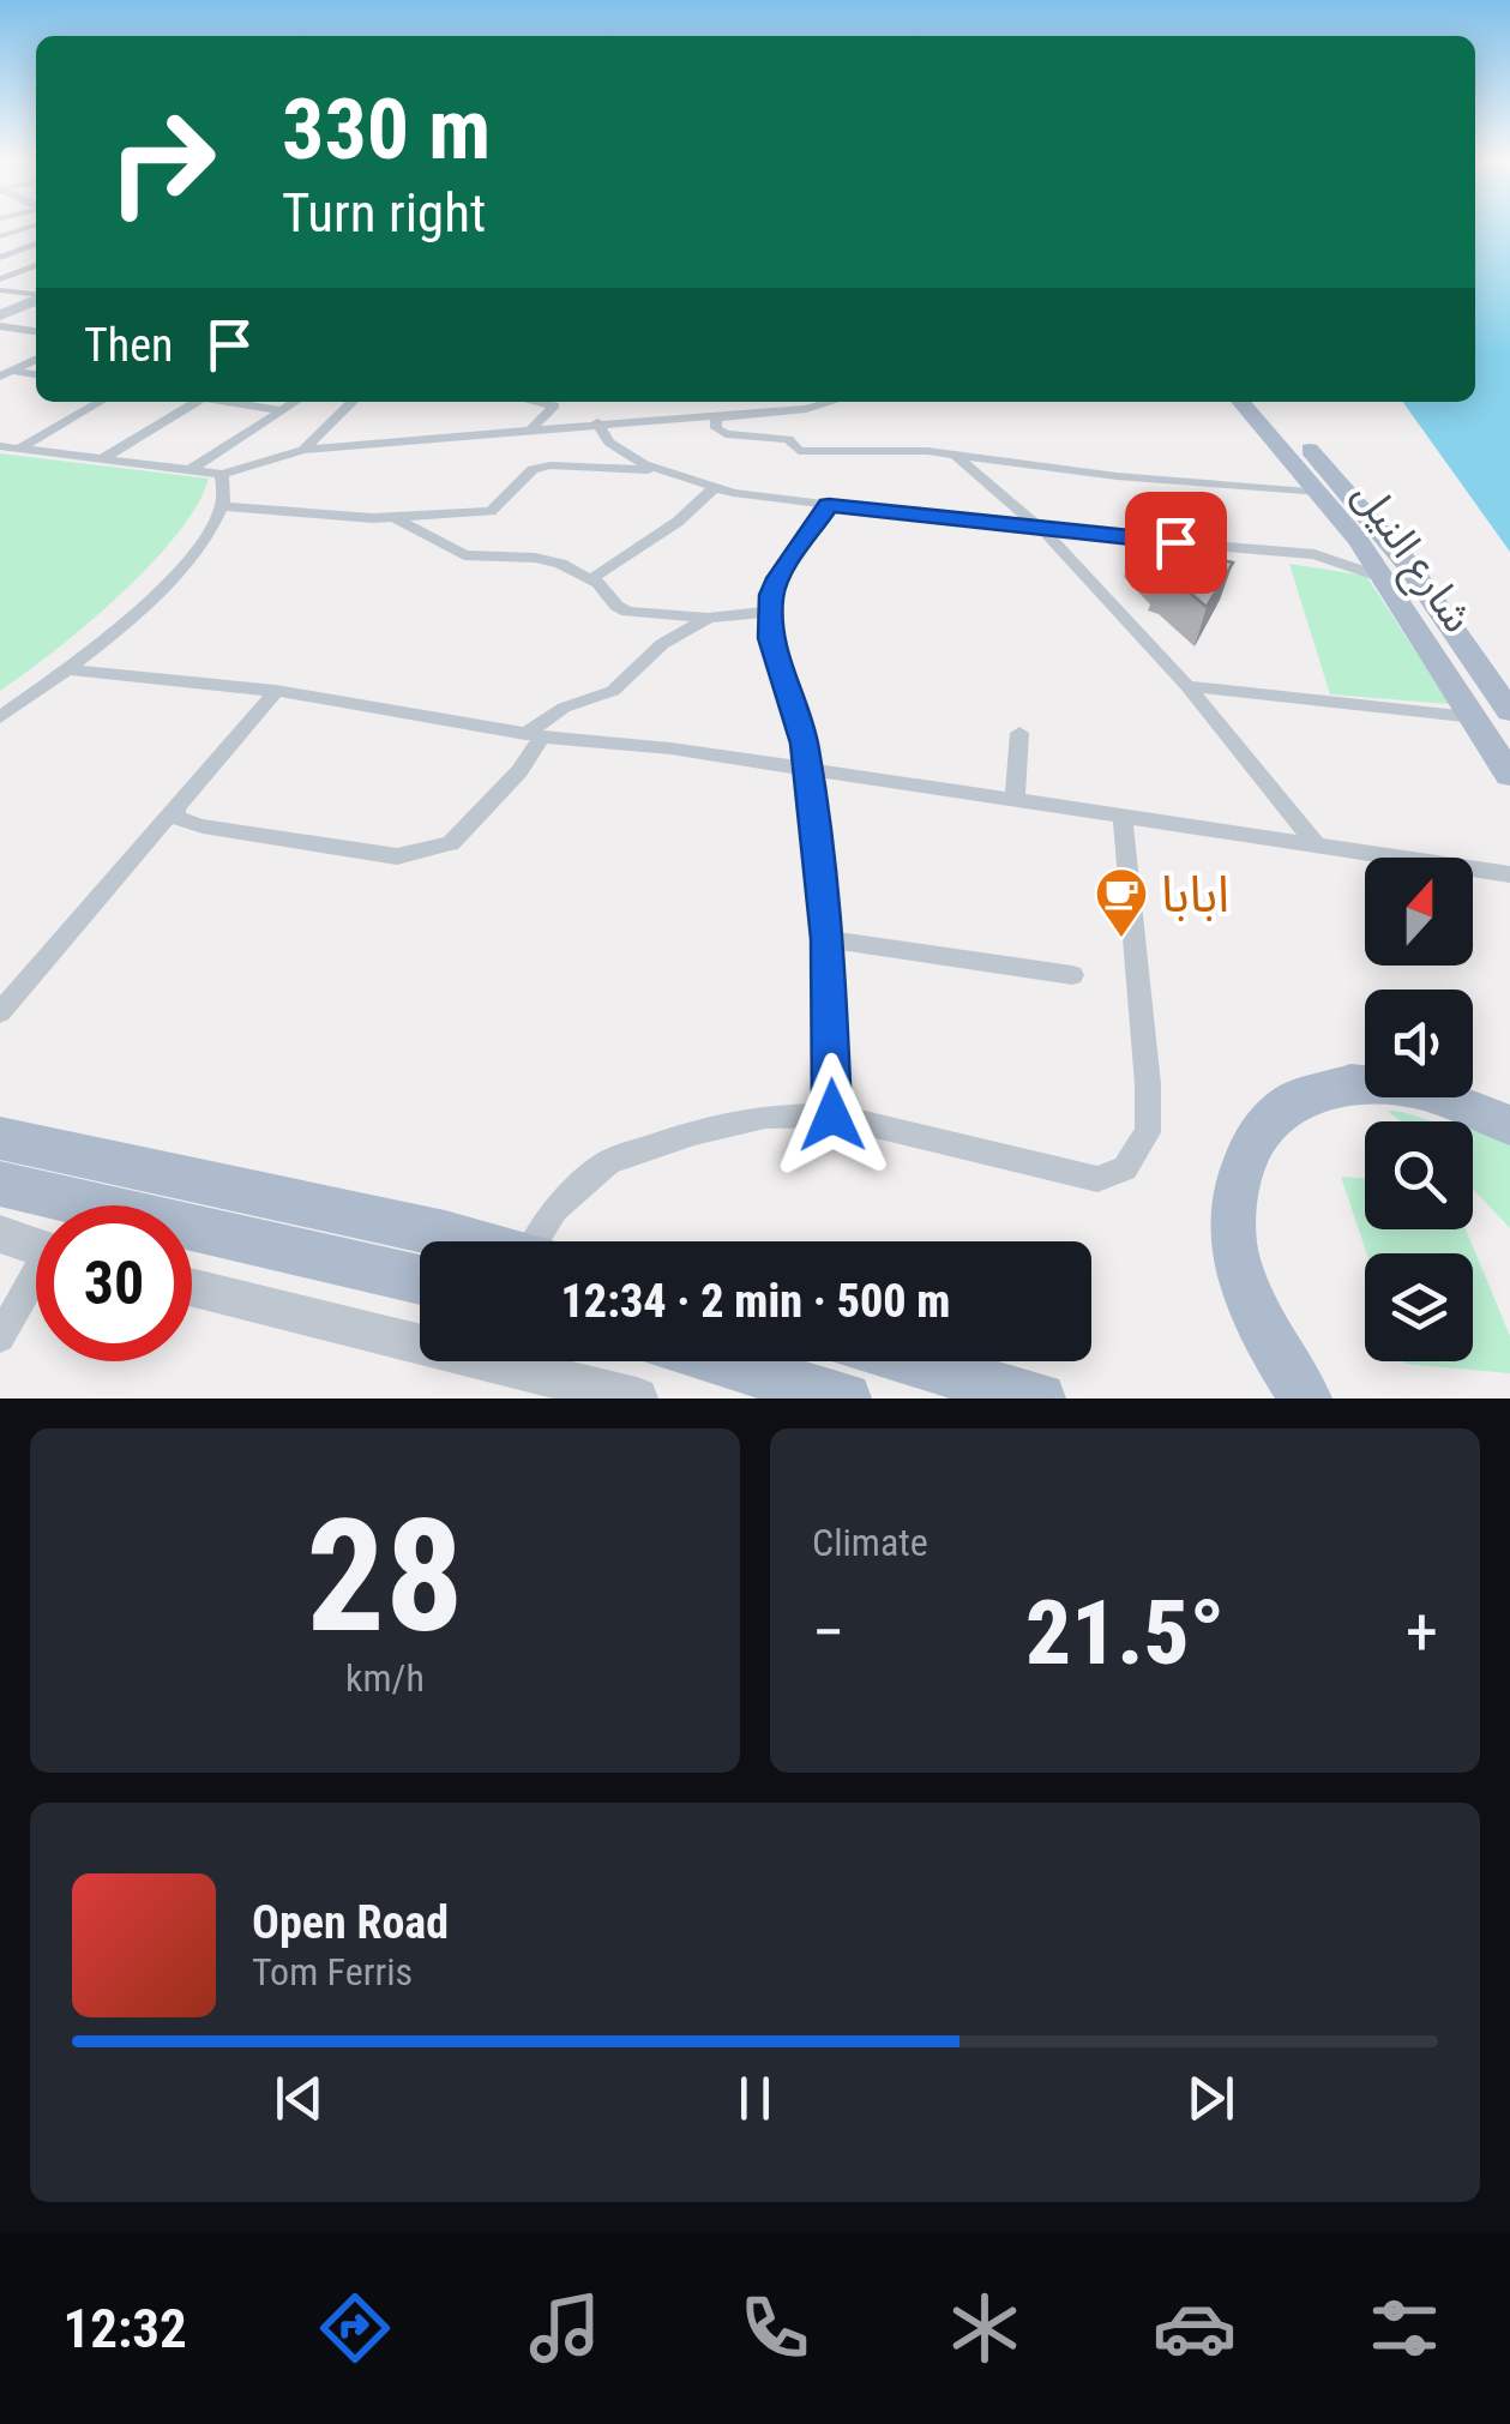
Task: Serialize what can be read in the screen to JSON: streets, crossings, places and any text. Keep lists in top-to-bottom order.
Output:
{
  "streets": {
    "main road": ["شارع النيل"]
  },
  "places": {
    "cafe": ["ابابا"]
  },
  "north": "top",
  "page": {
    "turn": ["330 m", "Turn right"],
    "then": "Then",
    "limit": "30",
    "trip": "12:34 · 2 min · 500 m",
    "tile": [
      ["28", "km/h"],
      "Climate"
    ],
    "heat": ["−", "21.5°", "+"],
    "song": ["Open Road", "Tom Ferris"],
    "tabs": "12:32"
  }
}
